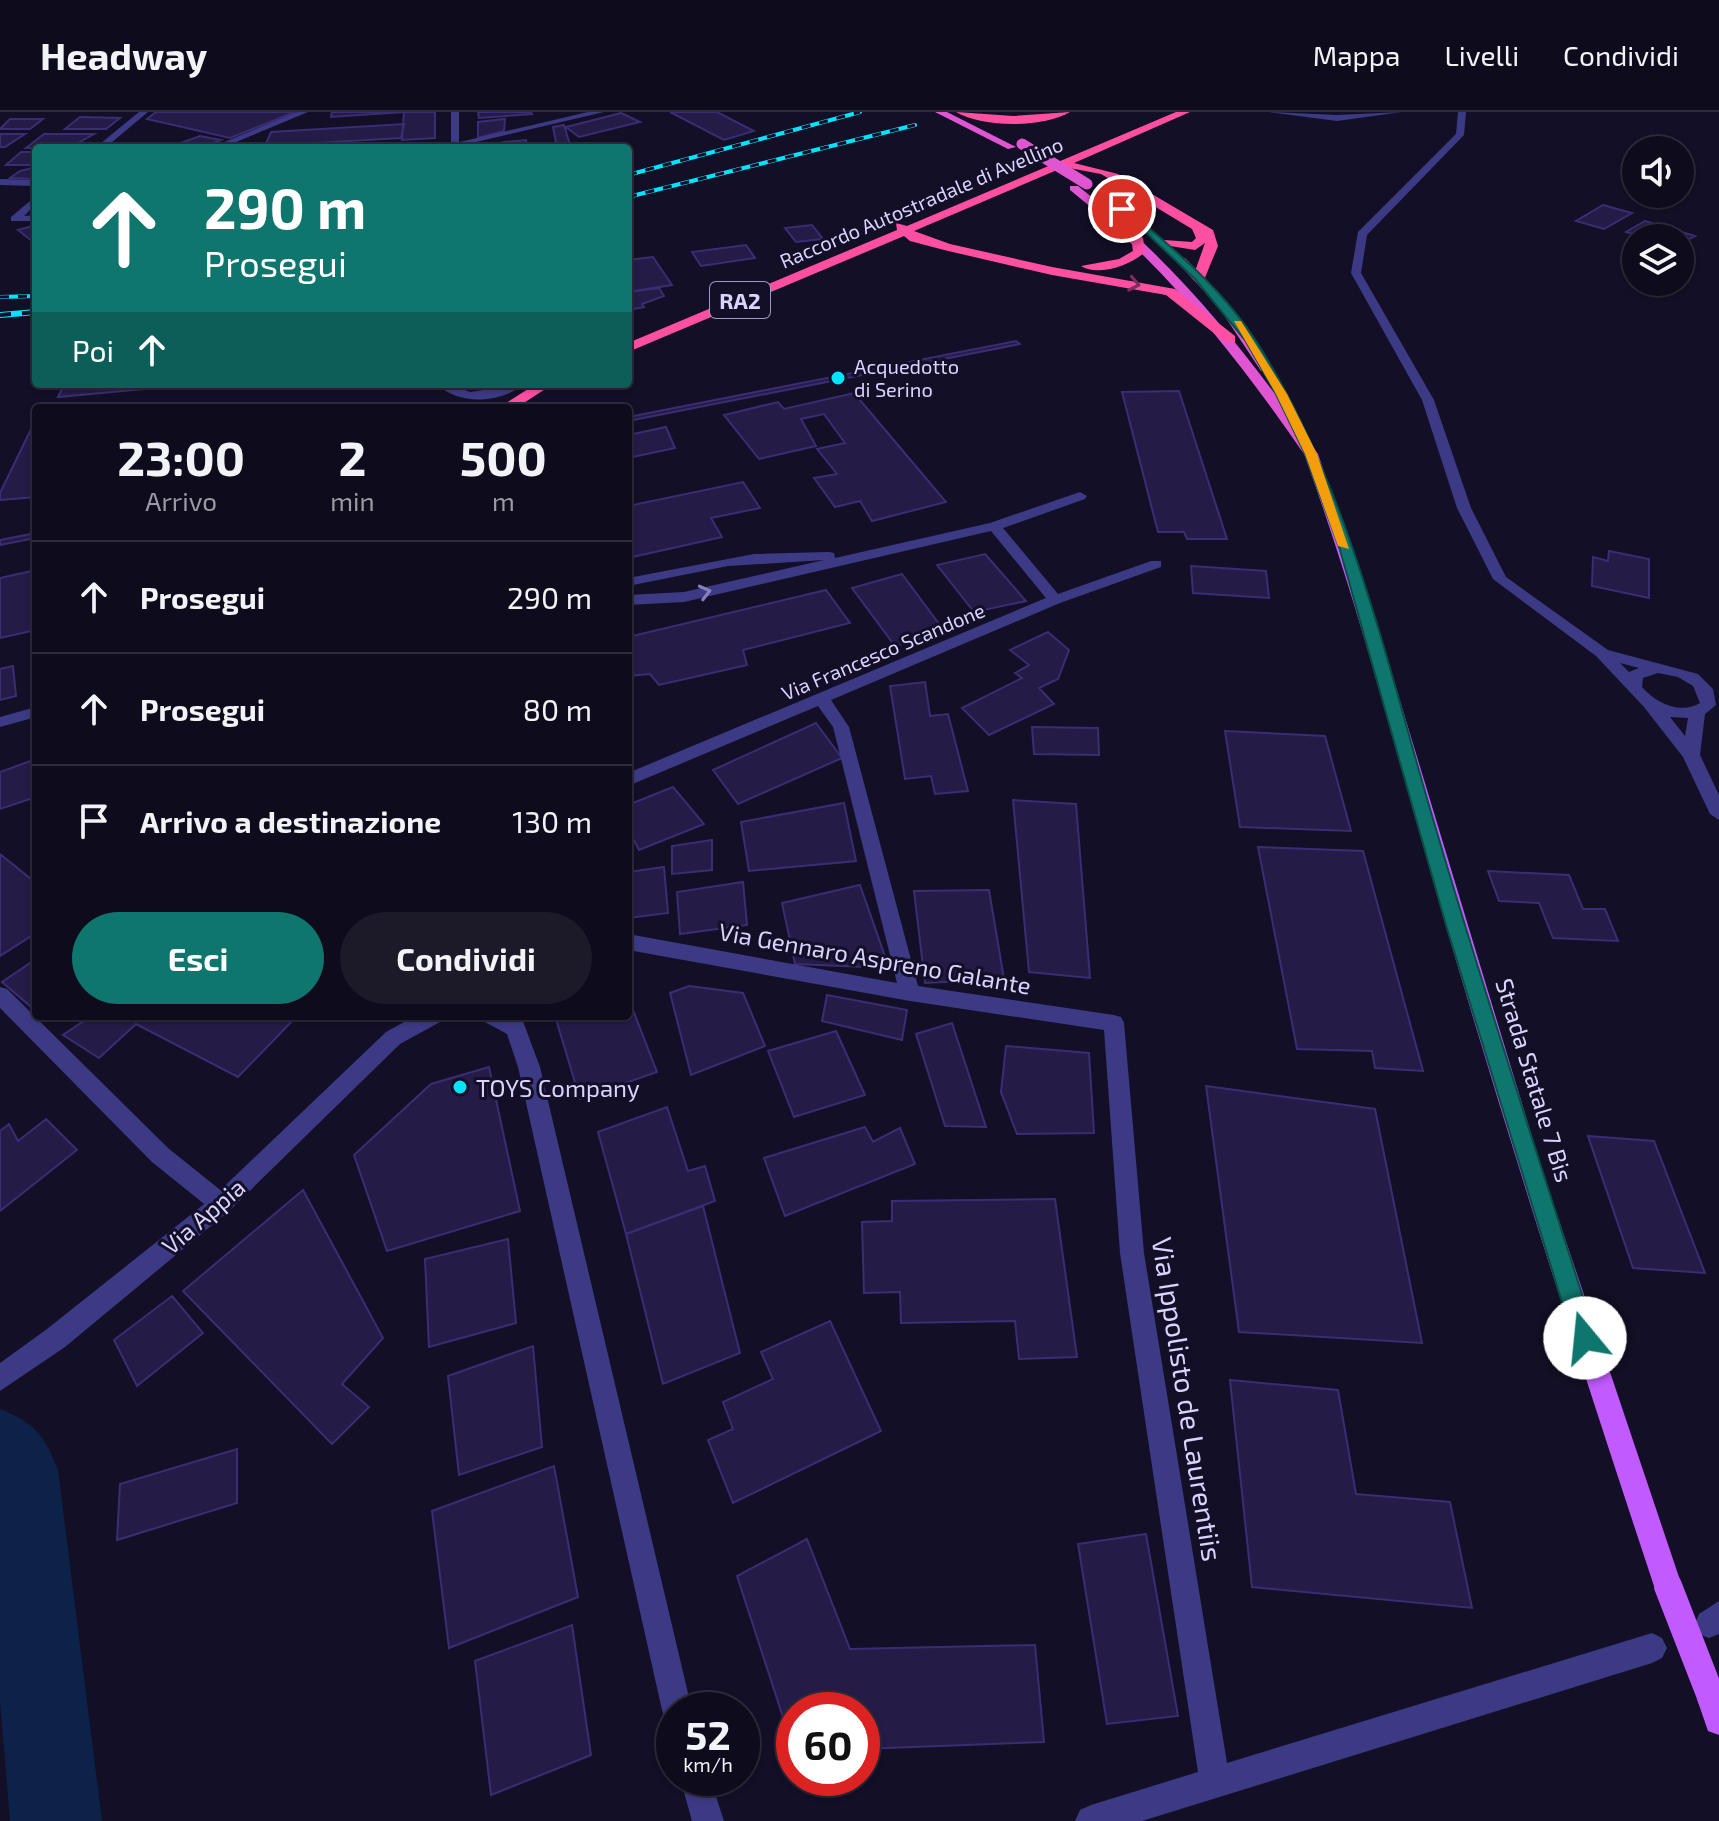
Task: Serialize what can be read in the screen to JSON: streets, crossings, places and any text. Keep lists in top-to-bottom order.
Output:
{
  "streets": {
    "highway": ["Raccordo Autostradale di Avellino", "RA2"],
    "main road": ["Strada Statale 7 Bis"],
    "street": [
      "Via Francesco Scandone",
      "Via Gennaro Aspreno Galante",
      "Via Appia",
      "Via Ippolisto de Laurentiis"
    ]
  },
  "crossings": [
    ["Via Gennaro Aspreno Galante", "Via Ippolisto de Laurentiis"]
  ],
  "places": ["Acquedotto di Serino", "TOYS Company"],
  "page": {
    "header": "Headway",
    "nav": ["Mappa", "Livelli", "Condividi"],
    "turn": ["290 m", "Prosegui"],
    "then": "Poi",
    "eta": [
      "23:00",
      "Arrivo",
      "2",
      "min",
      "500",
      "m"
    ],
    "list": [
      {
        "name": "Prosegui",
        "value": "290 m"
      },
      {
        "name": "Prosegui",
        "value": "80 m"
      },
      {
        "name": "Arrivo a destinazione",
        "value": "130 m"
      }
    ],
    "buttons": ["Esci", "Condividi"],
    "speed": "52 km/h",
    "limit": "60"
  }
}
